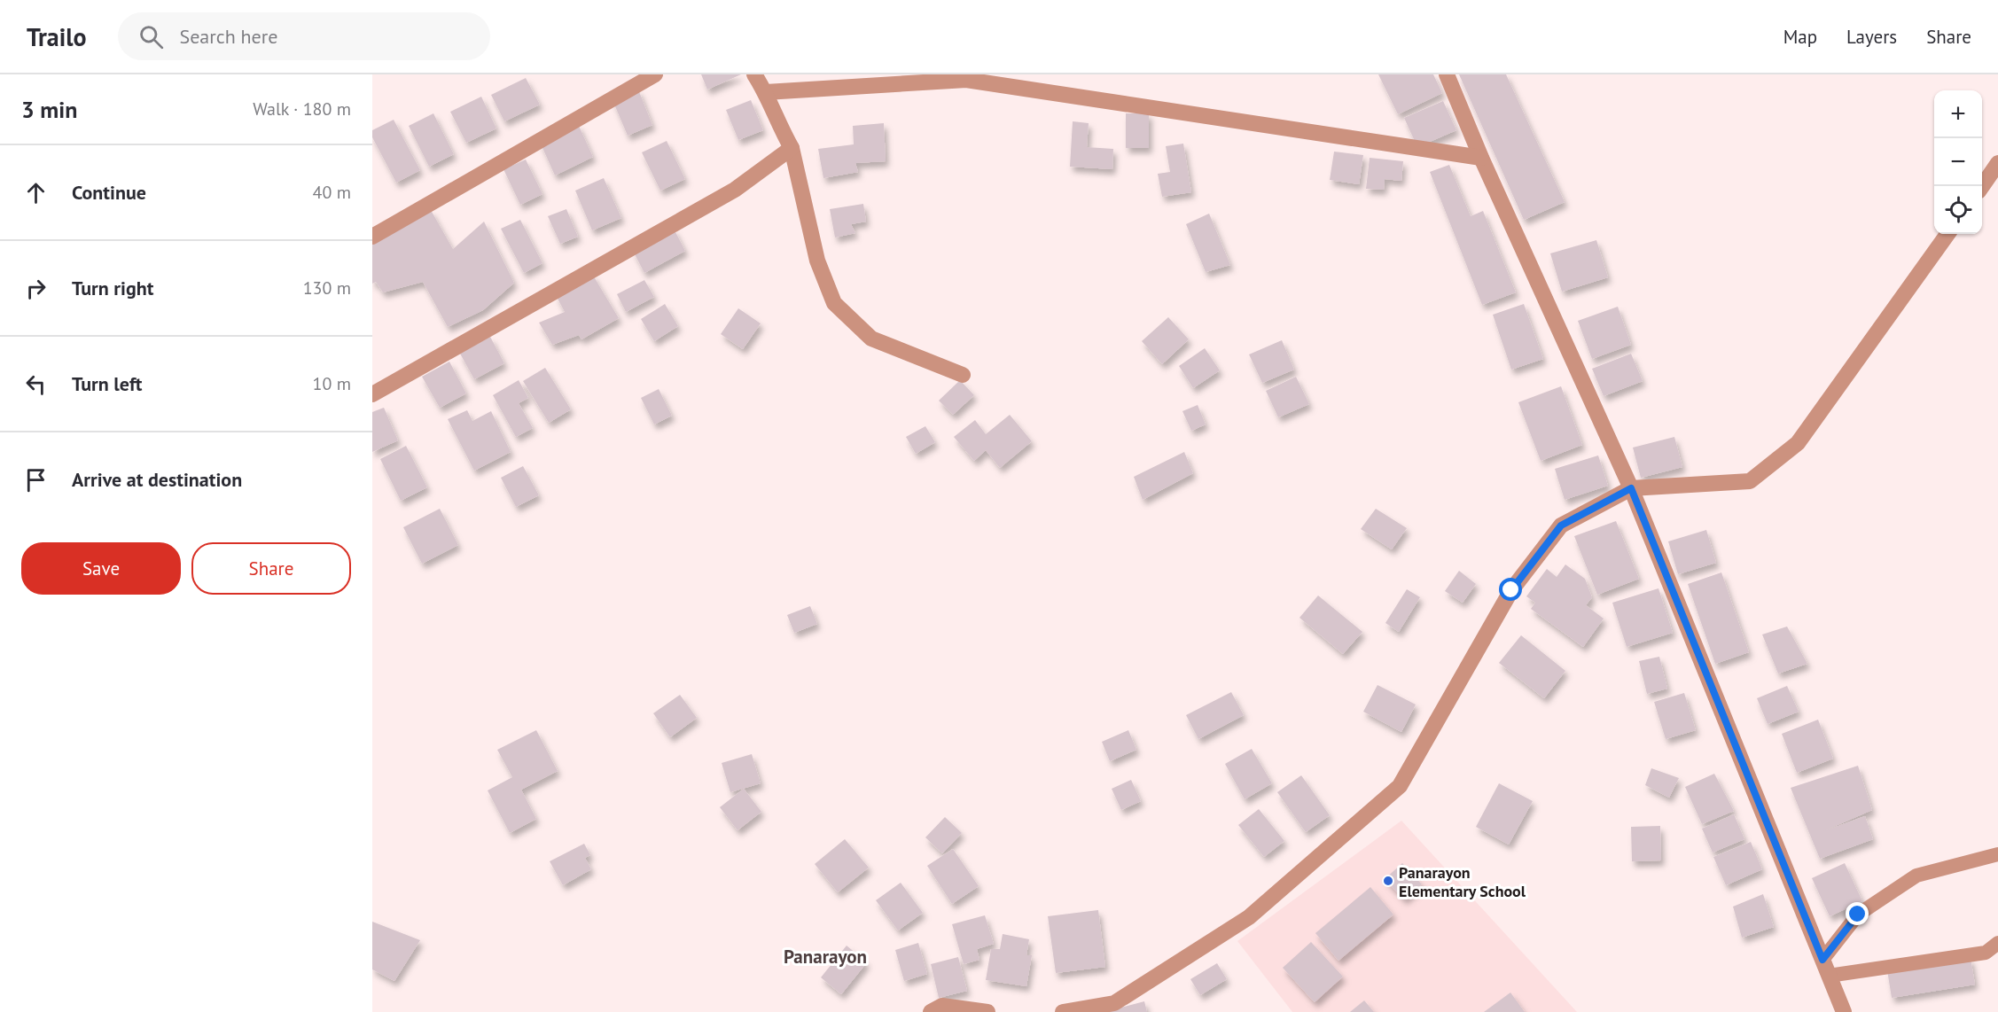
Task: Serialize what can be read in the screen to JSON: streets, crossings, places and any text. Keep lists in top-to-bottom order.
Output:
{
  "districts": ["Panarayon"],
  "places": ["Panarayon Elementary School"],
  "page": {
    "header": "Trailo",
    "search": "Search here",
    "nav": ["Map", "Layers", "Share"],
    "heading": ["3 min", "Walk · 180 m"],
    "map_buttons": ["+", "−"],
    "list": [
      ["Continue", "40 m"],
      ["Turn right", "130 m"],
      ["Turn left", "10 m"],
      "Arrive at destination"
    ],
    "buttons": ["Save", "Share"]
  }
}
